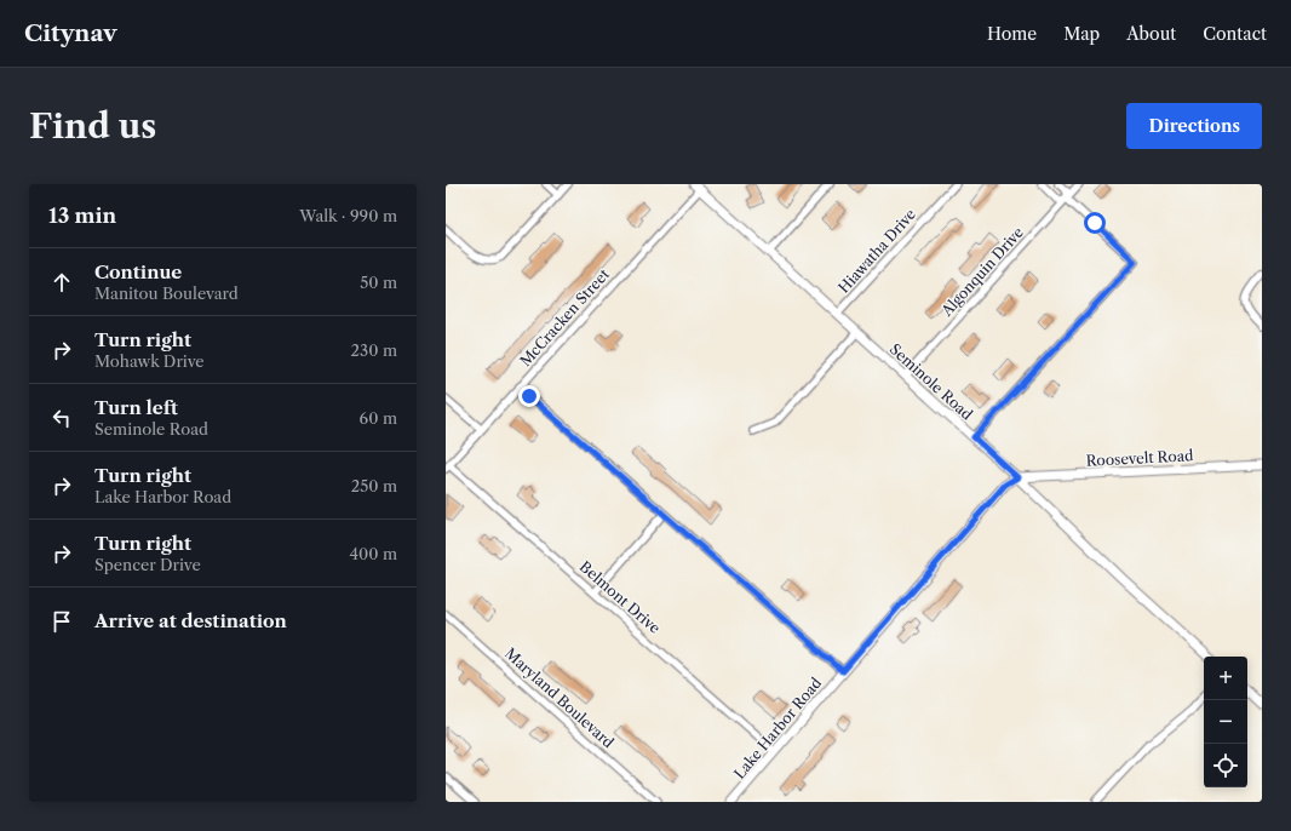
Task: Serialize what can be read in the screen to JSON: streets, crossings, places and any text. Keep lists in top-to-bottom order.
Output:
{
  "streets": {
    "street": [
      "Hiawatha Drive",
      "Algonquin Drive",
      "McCracken Street",
      "Seminole Road",
      "Roosevelt Road",
      "Belmont Drive",
      "Maryland Boulevard",
      "Lake Harbor Road"
    ]
  },
  "crossings": [
    ["Hiawatha Drive", "Seminole Road"],
    ["Algonquin Drive", "Seminole Road"],
    ["McCracken Street", "Seminole Road"],
    ["McCracken Street", "Belmont Drive"],
    ["Seminole Road", "Roosevelt Road"],
    ["Seminole Road", "Lake Harbor Road"],
    ["Roosevelt Road", "Lake Harbor Road"],
    ["Belmont Drive", "Lake Harbor Road"]
  ],
  "page": {
    "header": "Citynav",
    "nav": [
      "Home",
      "Map",
      "About",
      "Contact"
    ],
    "buttons": "Directions",
    "title": "Find us",
    "heading": ["13 min", "Walk · 990 m"],
    "list": [
      ["Continue", "Manitou Boulevard", "50 m"],
      ["Turn right", "Mohawk Drive", "230 m"],
      ["Turn left", "Seminole Road", "60 m"],
      ["Turn right", "Lake Harbor Road", "250 m"],
      ["Turn right", "Spencer Drive", "400 m"],
      "Arrive at destination"
    ],
    "map_buttons": ["+", "−"]
  }
}
